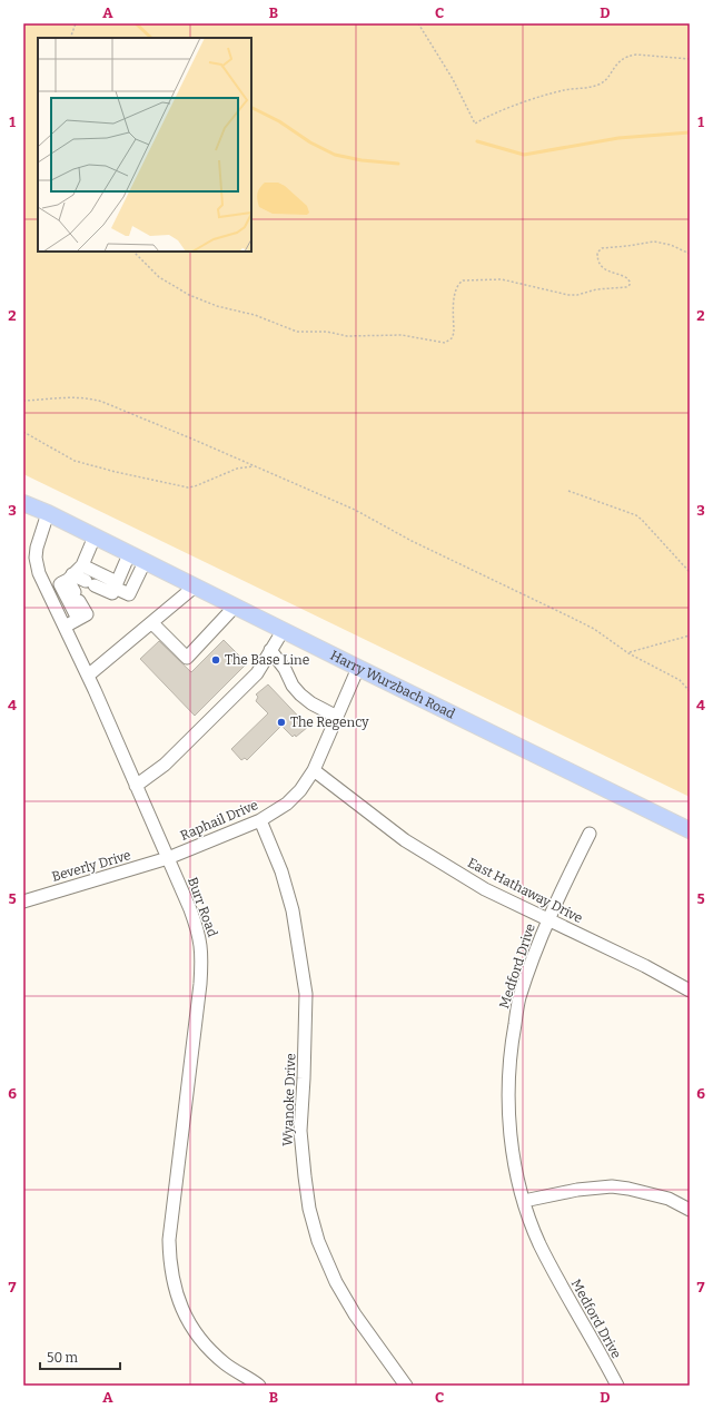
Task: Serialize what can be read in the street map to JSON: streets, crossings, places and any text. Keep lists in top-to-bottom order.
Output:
{
  "streets": {
    "main road": ["Harry Wurzbach Road"],
    "street": [
      "Raphail Drive",
      "Beverly Drive",
      "East Hathaway Drive",
      "Burr Road",
      "Medford Drive",
      "Wyanoke Drive"
    ]
  },
  "crossings": [
    ["Harry Wurzbach Road", "Raphail Drive"],
    ["Harry Wurzbach Road", "Burr Road"],
    ["Raphail Drive", "Beverly Drive"],
    ["Raphail Drive", "East Hathaway Drive"],
    ["Raphail Drive", "Burr Road"],
    ["Raphail Drive", "Wyanoke Drive"],
    ["Beverly Drive", "Burr Road"],
    ["East Hathaway Drive", "Medford Drive"]
  ],
  "places": ["The Base Line", "The Regency"],
  "scale_bar": "50 m",
  "grid": {
    "columns": [
      "A",
      "B",
      "C",
      "D"
    ],
    "rows": [
      "1",
      "2",
      "3",
      "4",
      "5",
      "6",
      "7"
    ]
  }
}
